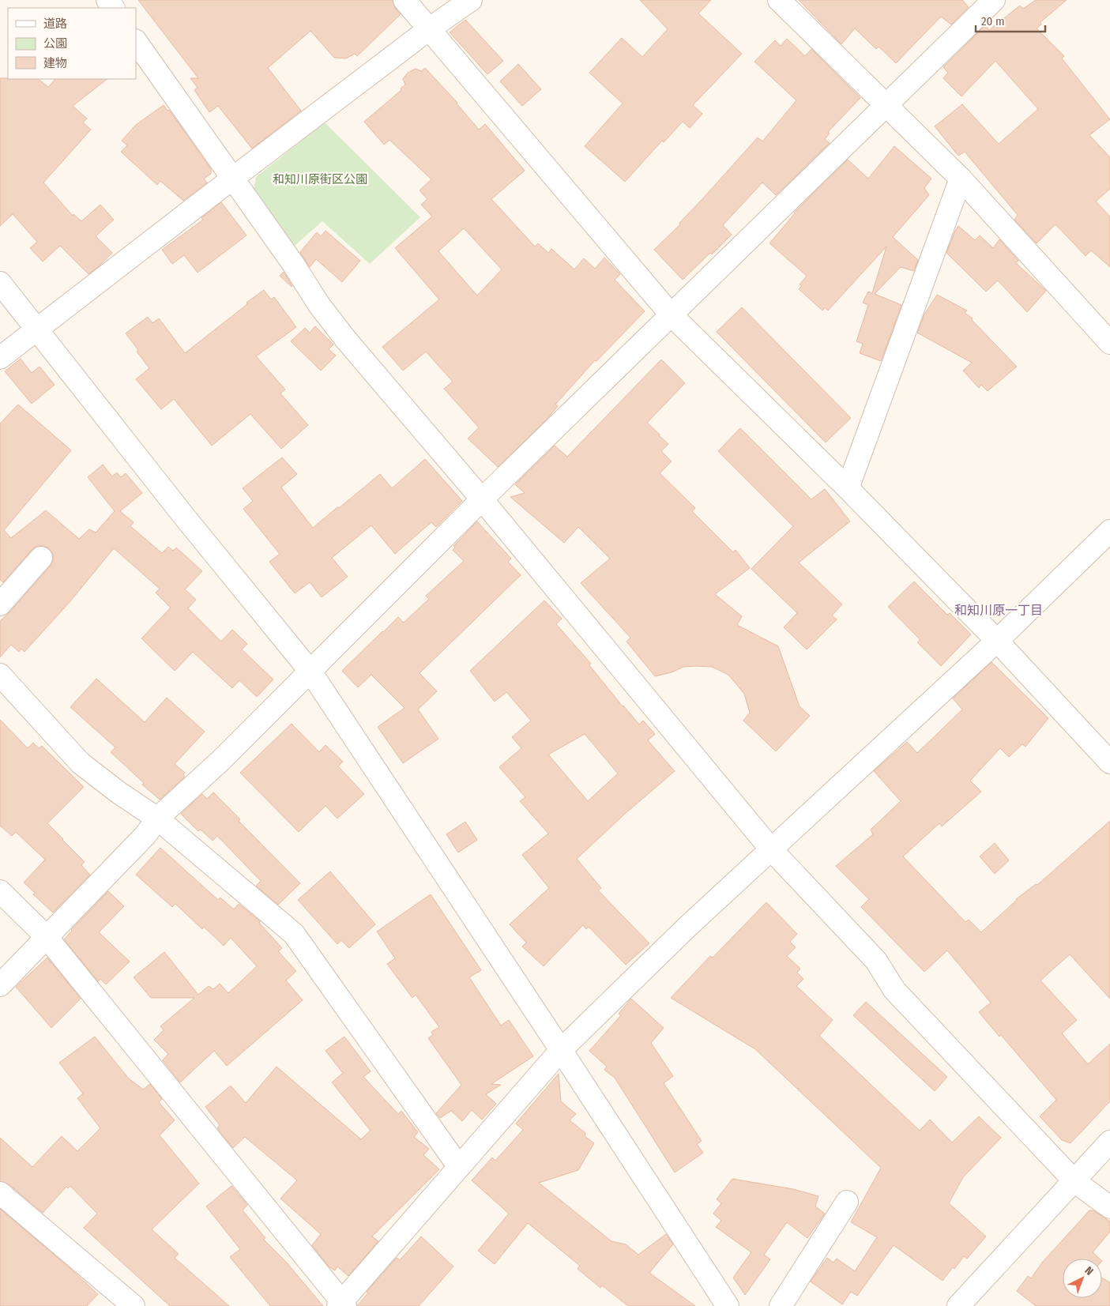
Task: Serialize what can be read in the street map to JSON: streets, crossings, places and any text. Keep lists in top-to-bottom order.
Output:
{
  "districts": ["和知川原一丁目"],
  "parks": ["和知川原街区公園"],
  "legend": ["道路", "公園", "建物"],
  "scale_bar": "20 m",
  "north": "top right"
}
